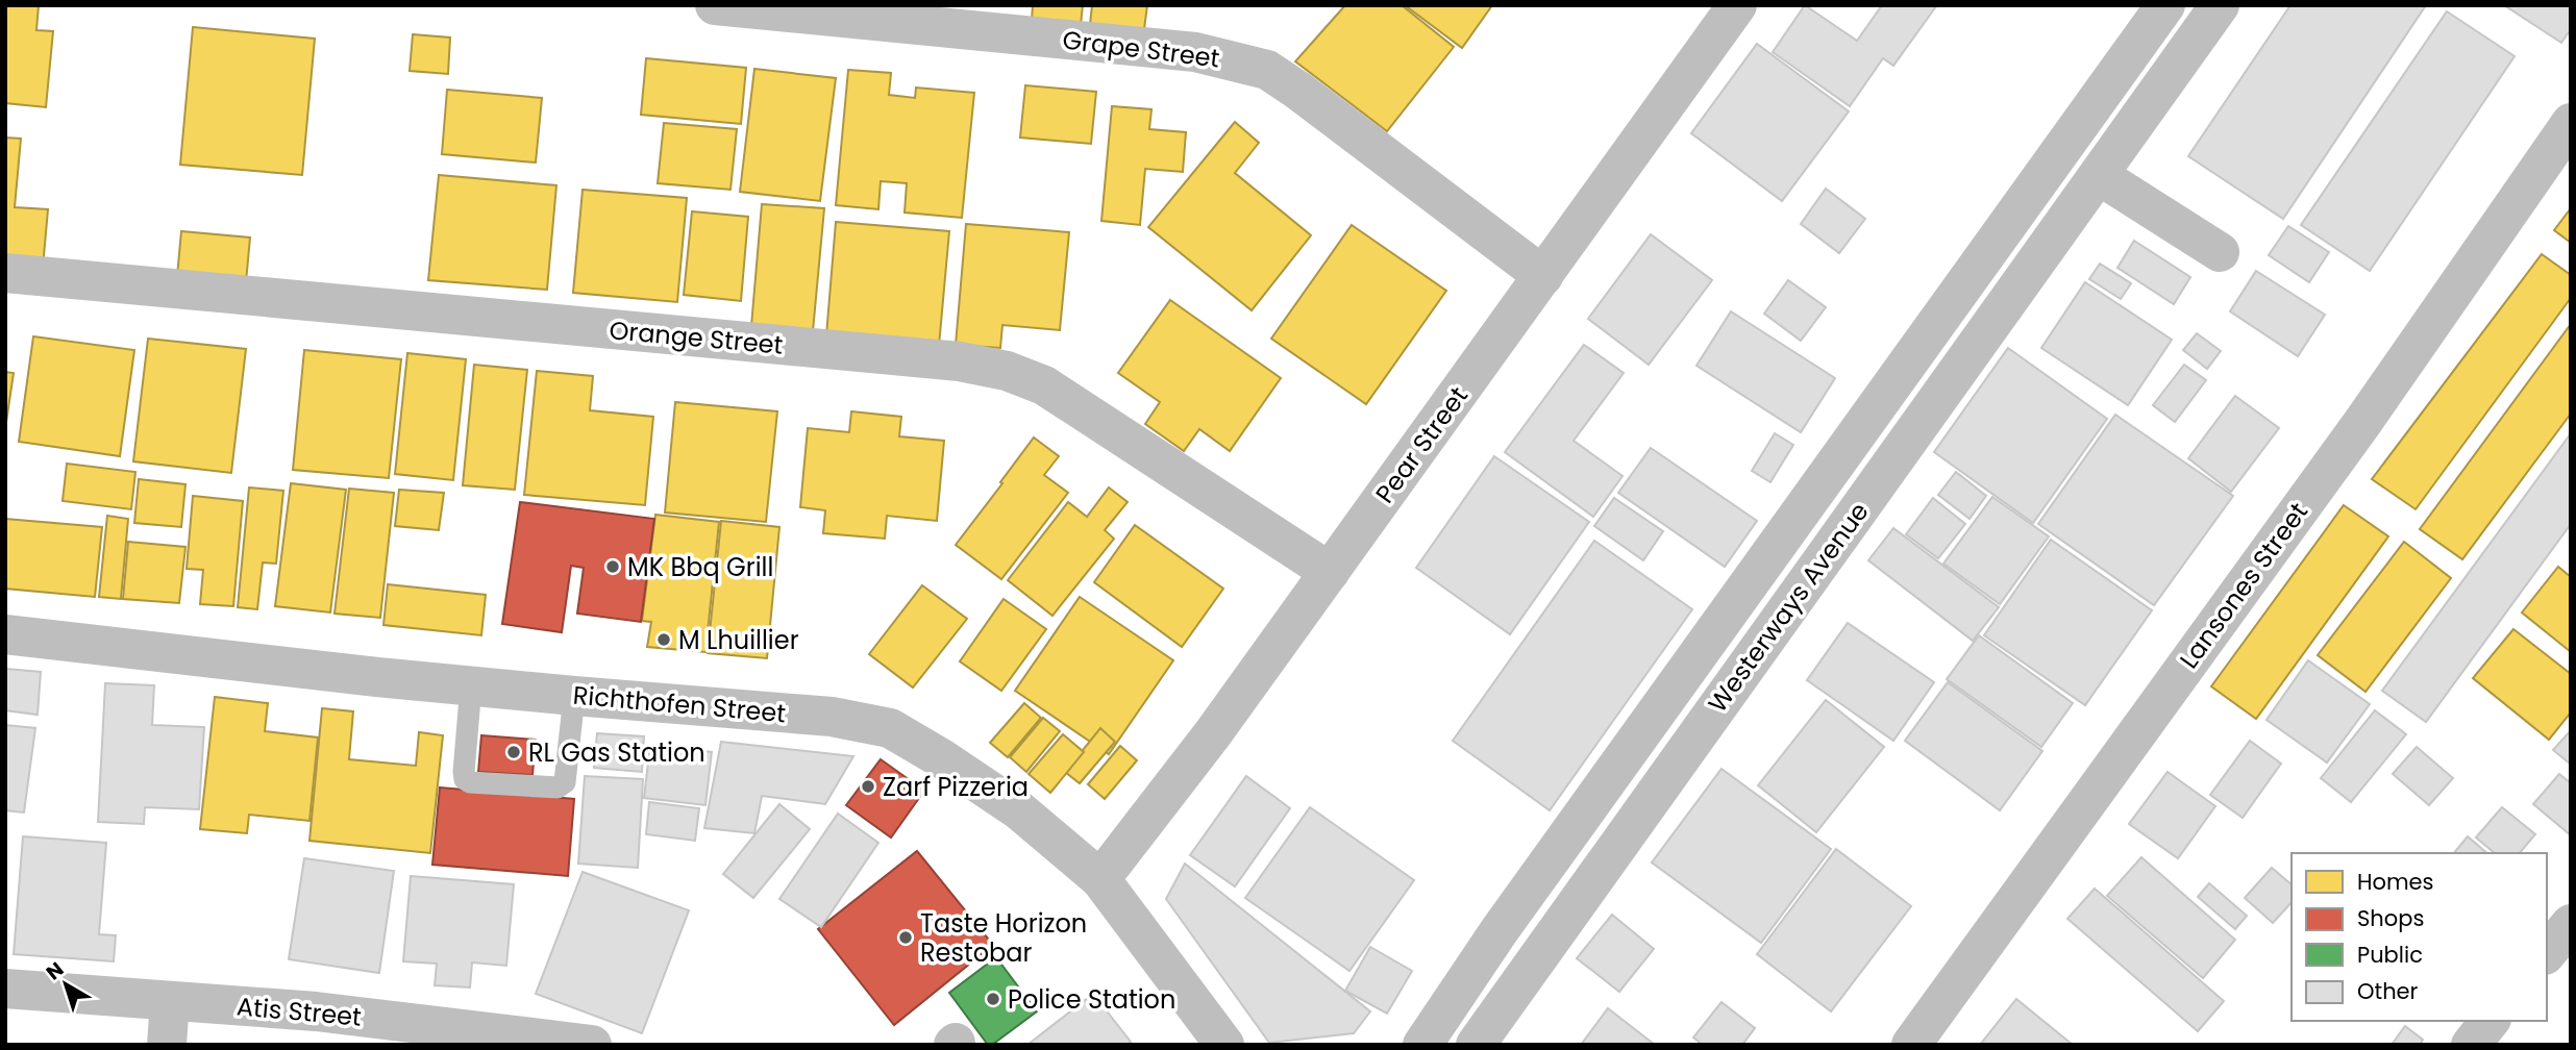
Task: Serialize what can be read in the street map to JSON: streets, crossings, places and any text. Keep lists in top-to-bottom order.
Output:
{
  "streets": {
    "street": [
      "Grape Street",
      "Orange Street",
      "Pear Street",
      "Lansones Street",
      "Westerways Avenue",
      "Richthofen Street",
      "Atis Street"
    ]
  },
  "crossings": [
    ["Grape Street", "Pear Street"],
    ["Orange Street", "Pear Street"],
    ["Pear Street", "Richthofen Street"]
  ],
  "places": [
    "MK Bbq Grill",
    "M Lhuillier",
    "RL Gas Station",
    "Zarf Pizzeria",
    "Taste Horizon Restobar",
    "Police Station"
  ],
  "legend": [
    "Homes",
    "Shops",
    "Public",
    "Other"
  ],
  "north": "top left"
}
